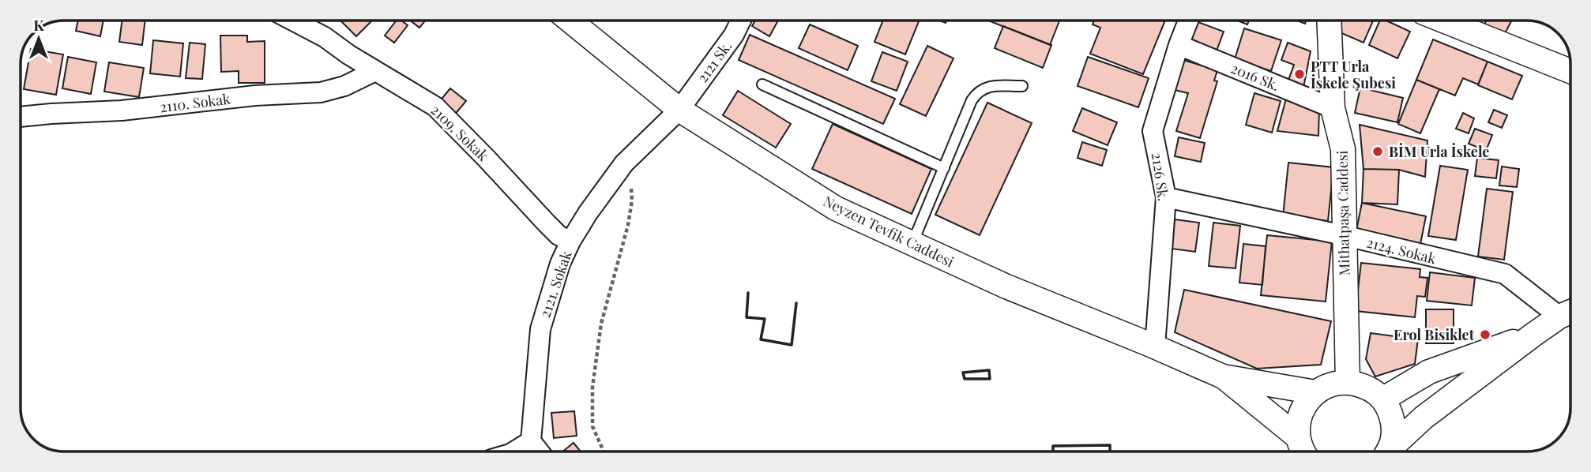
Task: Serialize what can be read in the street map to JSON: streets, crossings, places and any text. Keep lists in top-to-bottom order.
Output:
{
  "streets": {
    "street": [
      "2121 Sk.",
      "2016 Sk.",
      "2110. Sokak",
      "2109. Sokak",
      "2126 Sk.",
      "Mithatpaşa Caddesi",
      "Neyzen Tevfik Caddesi",
      "2124. Sokak",
      "2121. Sokak"
    ]
  },
  "crossings": [
    ["2121 Sk.", "Neyzen Tevfik Caddesi"],
    ["2121 Sk.", "2121. Sokak"],
    ["2016 Sk.", "2126 Sk."],
    ["2016 Sk.", "Mithatpaşa Caddesi"],
    ["2110. Sokak", "2109. Sokak"],
    ["2109. Sokak", "2121. Sokak"],
    ["2126 Sk.", "Neyzen Tevfik Caddesi"],
    ["2126 Sk.", "2124. Sokak"],
    ["Mithatpaşa Caddesi", "2124. Sokak"],
    ["Neyzen Tevfik Caddesi", "2121. Sokak"]
  ],
  "places": ["PTT Urla İskele Şubesi", "BİM Urla İskele", "Erol Bisiklet"],
  "north": "top"
}
